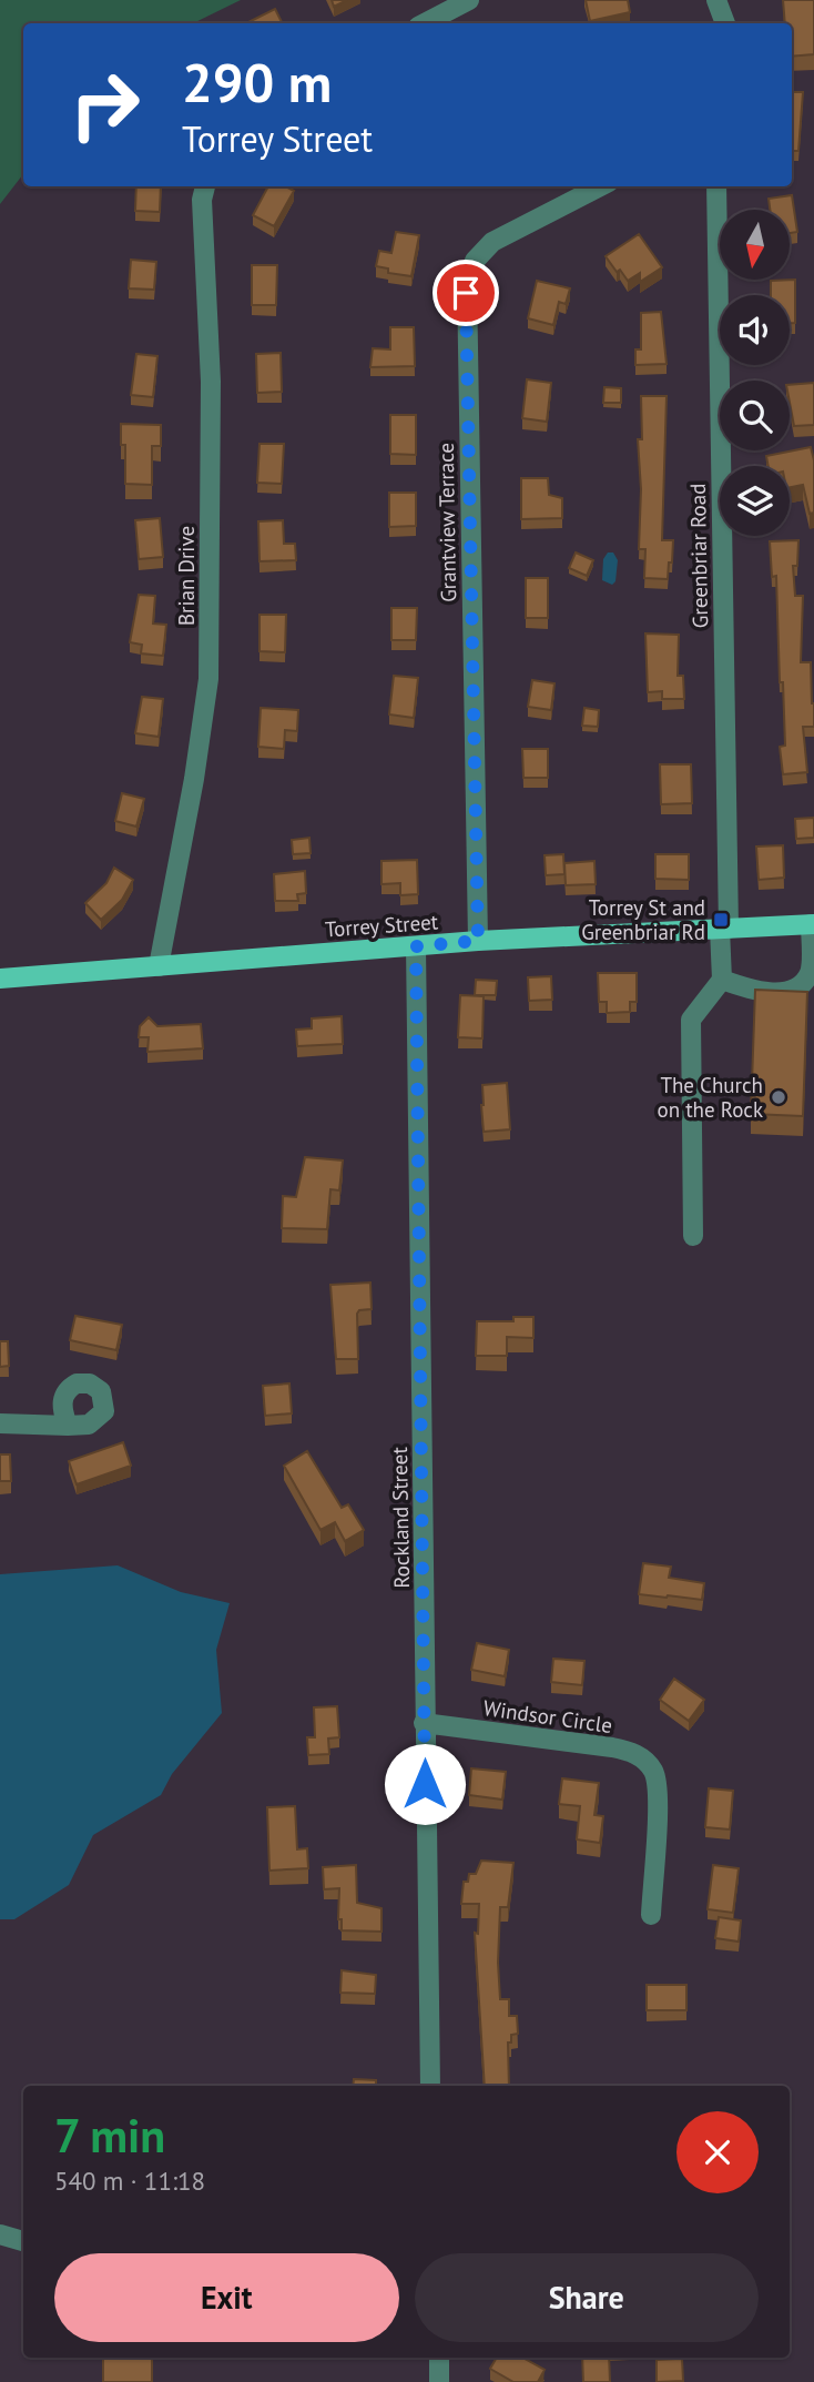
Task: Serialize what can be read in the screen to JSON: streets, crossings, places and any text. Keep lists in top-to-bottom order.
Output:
{
  "streets": {
    "main road": ["Torrey Street"],
    "street": [
      "Grantview Terrace",
      "Greenbriar Road",
      "Brian Drive",
      "Rockland Street",
      "Windsor Circle"
    ]
  },
  "crossings": [
    ["Grantview Terrace", "Torrey Street"],
    ["Greenbriar Road", "Torrey Street"],
    ["Brian Drive", "Torrey Street"],
    ["Torrey Street", "Rockland Street"],
    ["Rockland Street", "Windsor Circle"]
  ],
  "places": {
    "transit": ["Torrey St and Greenbriar Rd"],
    "other": ["The Church on the Rock"]
  },
  "north": "bottom",
  "page": {
    "turn": ["290 m", "Torrey Street"],
    "heading": ["7 min", "540 m · 11:18"],
    "buttons": ["Exit", "Share"]
  }
}
